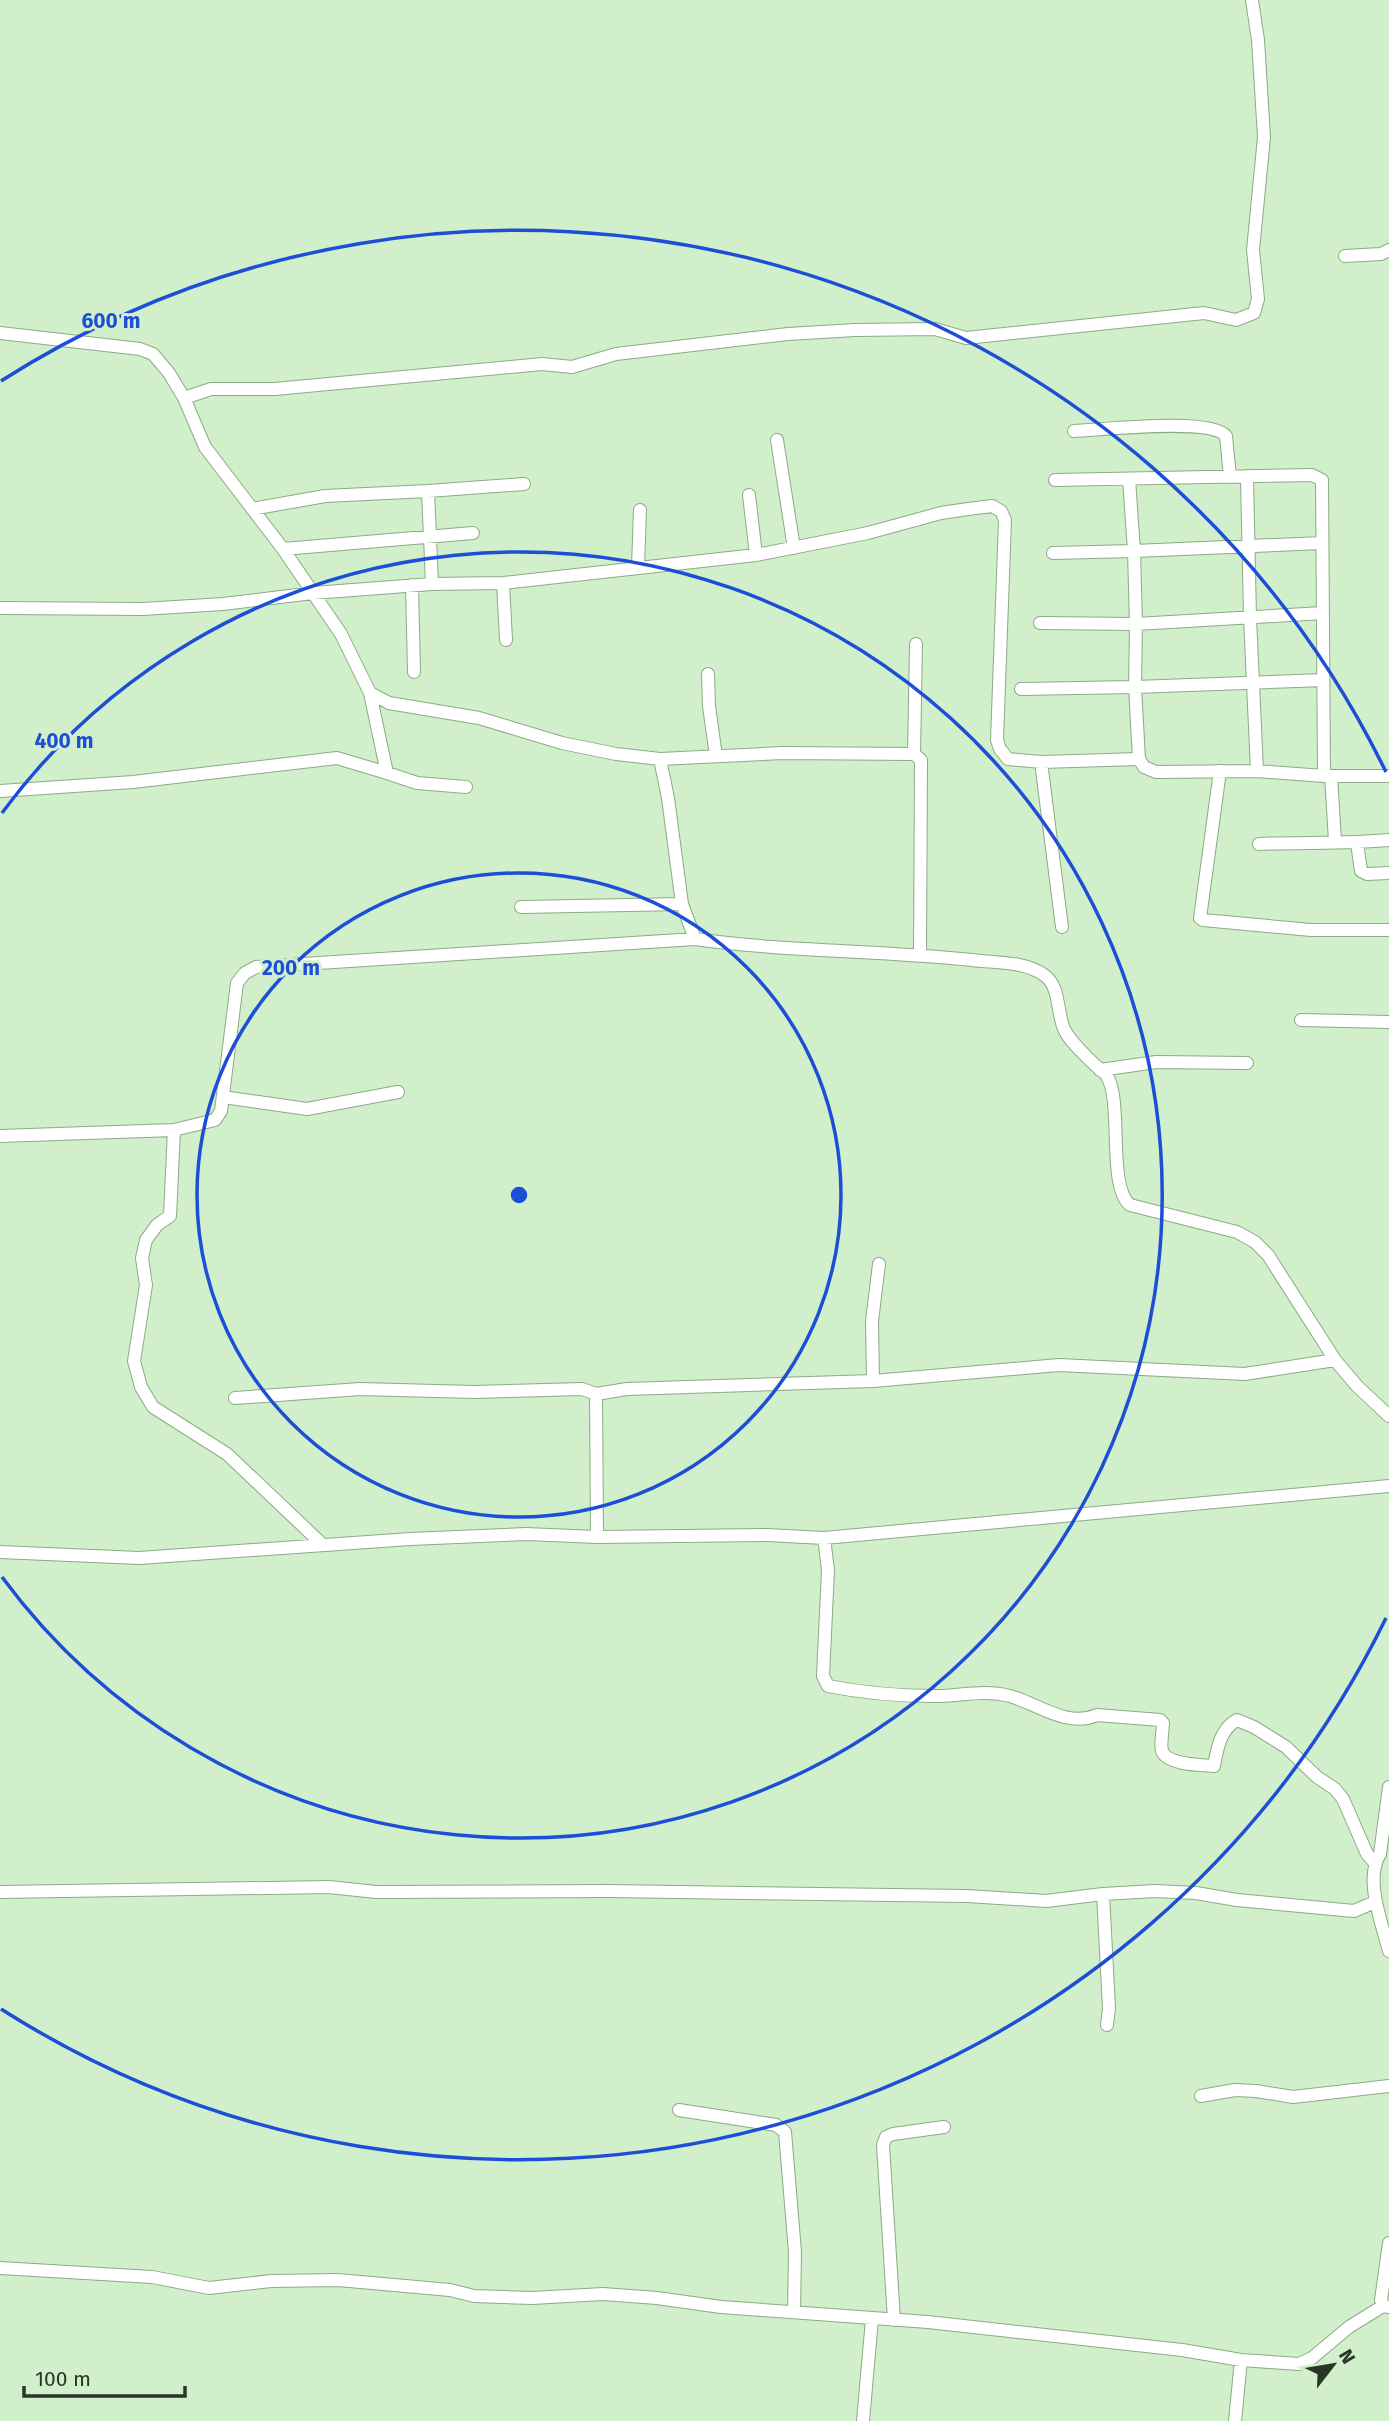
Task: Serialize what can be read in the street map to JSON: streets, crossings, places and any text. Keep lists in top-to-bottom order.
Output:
{
  "scale_bar": "100 m",
  "north": "top right",
  "rings": ["600 m", "400 m", "200 m"]
}
